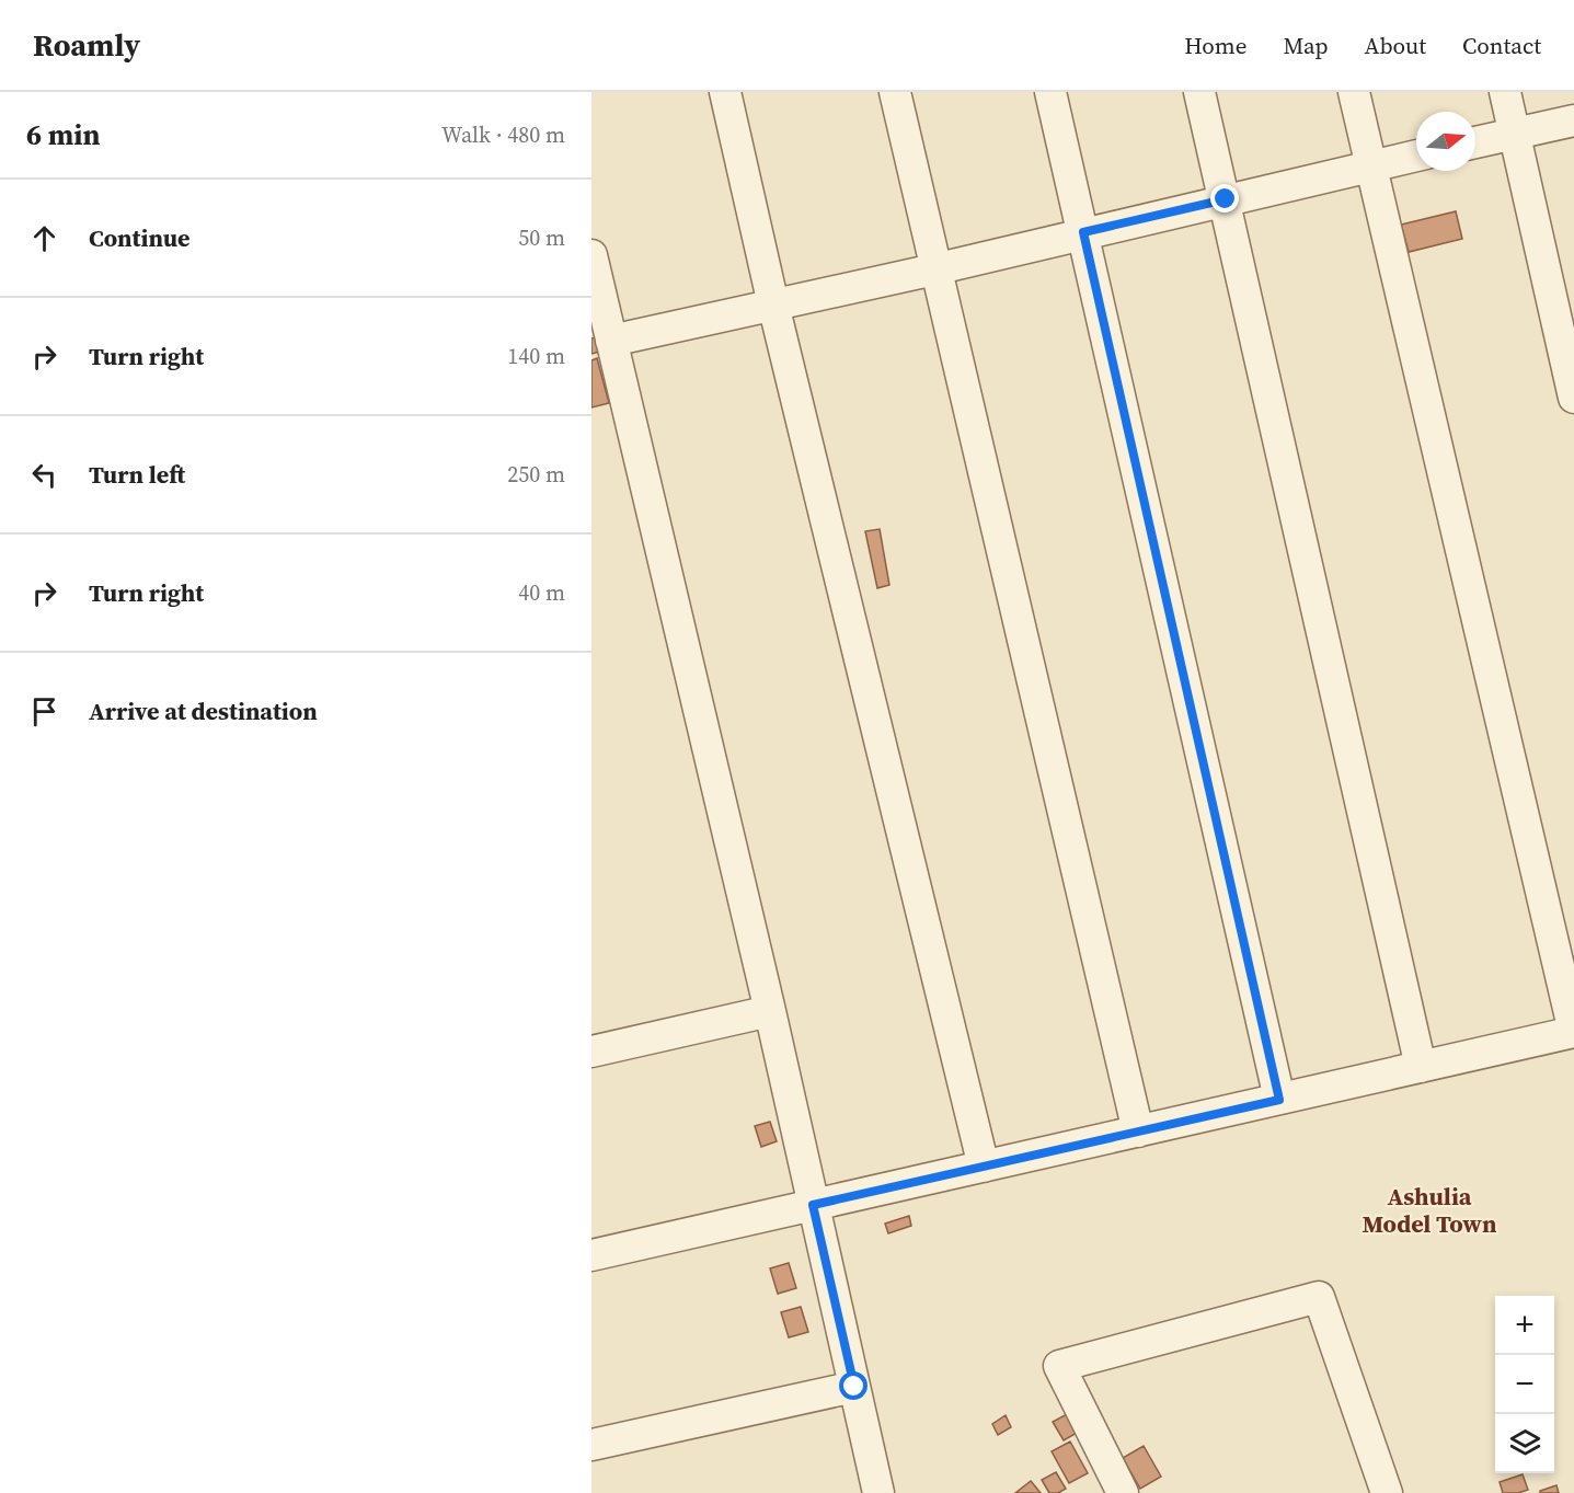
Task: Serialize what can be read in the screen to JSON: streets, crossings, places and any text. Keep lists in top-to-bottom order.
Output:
{
  "districts": ["Ashulia Model Town"],
  "north": "right",
  "page": {
    "header": "Roamly",
    "nav": [
      "Home",
      "Map",
      "About",
      "Contact"
    ],
    "heading": ["6 min", "Walk · 480 m"],
    "list": [
      ["Continue", "50 m"],
      ["Turn right", "140 m"],
      ["Turn left", "250 m"],
      ["Turn right", "40 m"],
      "Arrive at destination"
    ],
    "map_buttons": ["+", "−"]
  }
}
